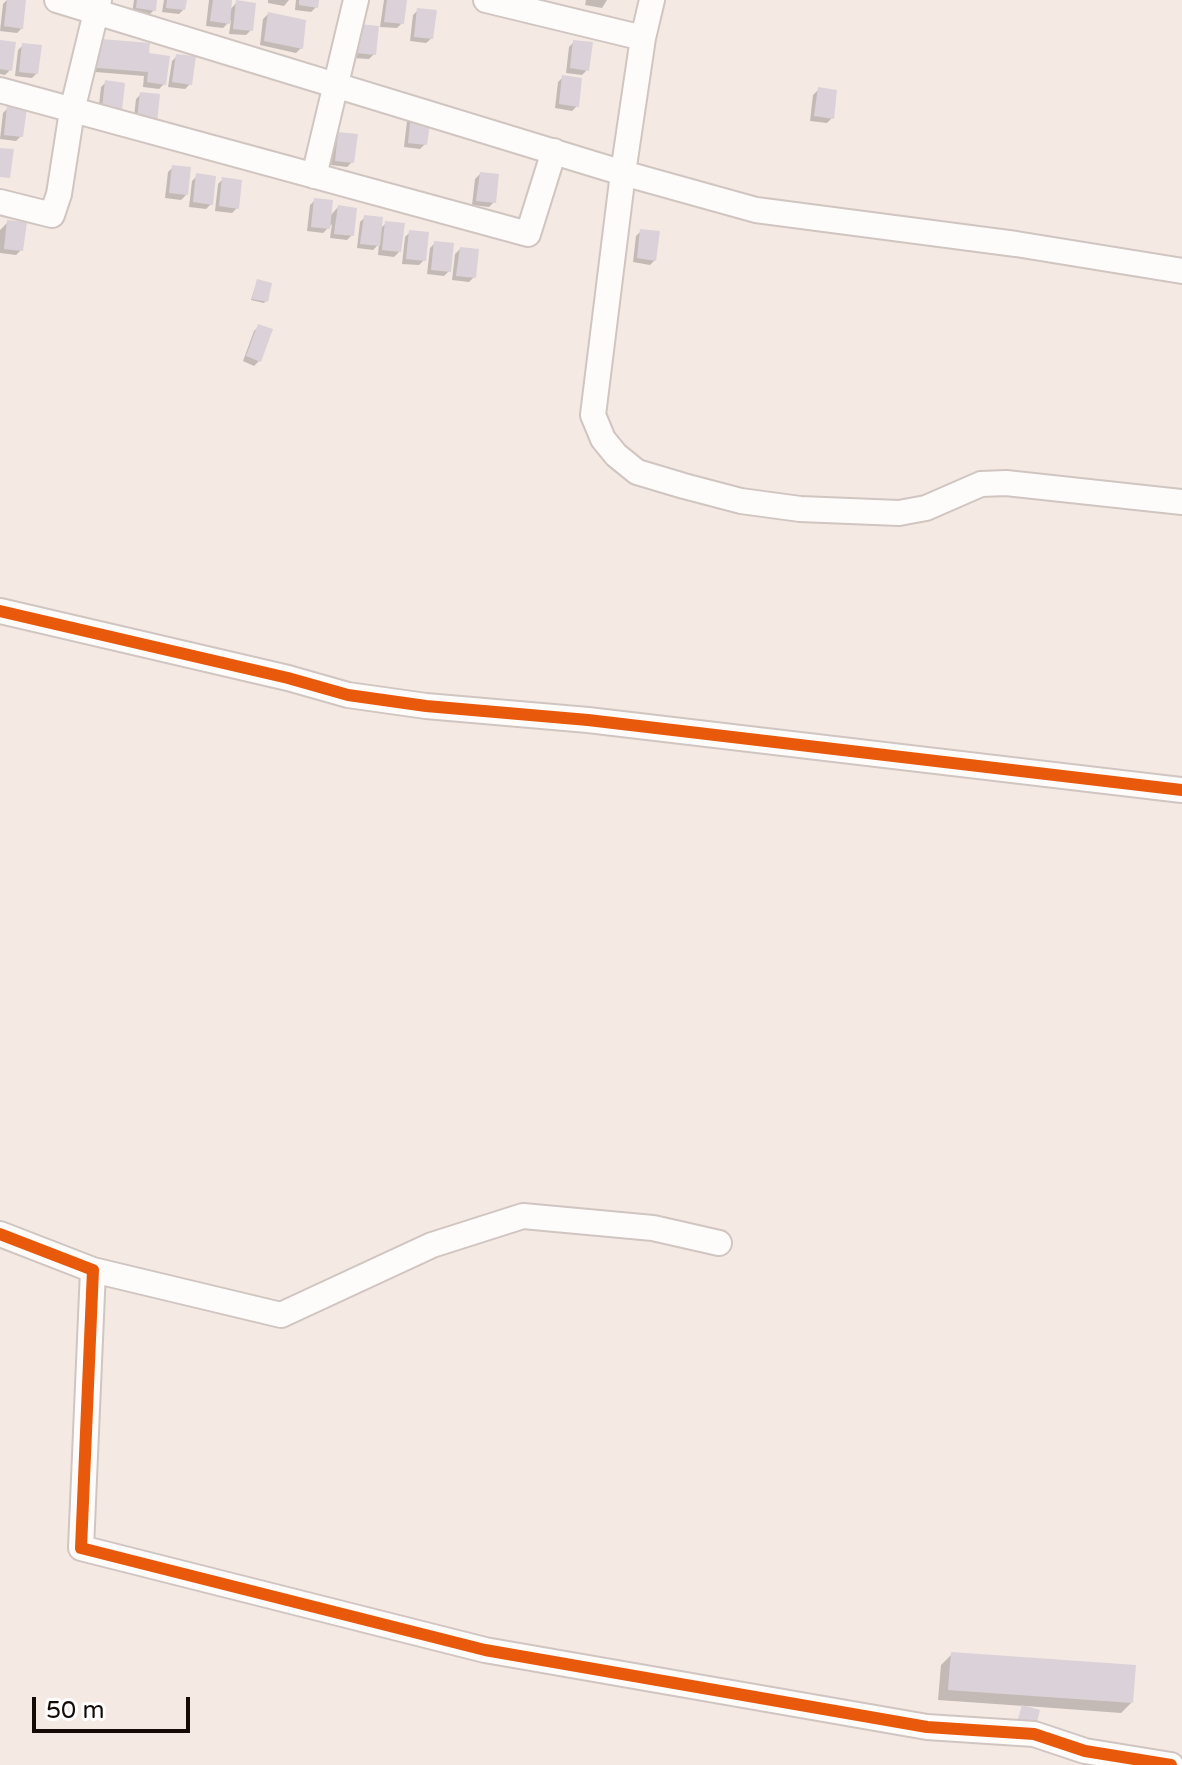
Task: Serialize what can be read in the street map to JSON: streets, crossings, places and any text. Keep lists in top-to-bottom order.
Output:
{
  "scale_bar": "50 m"
}
